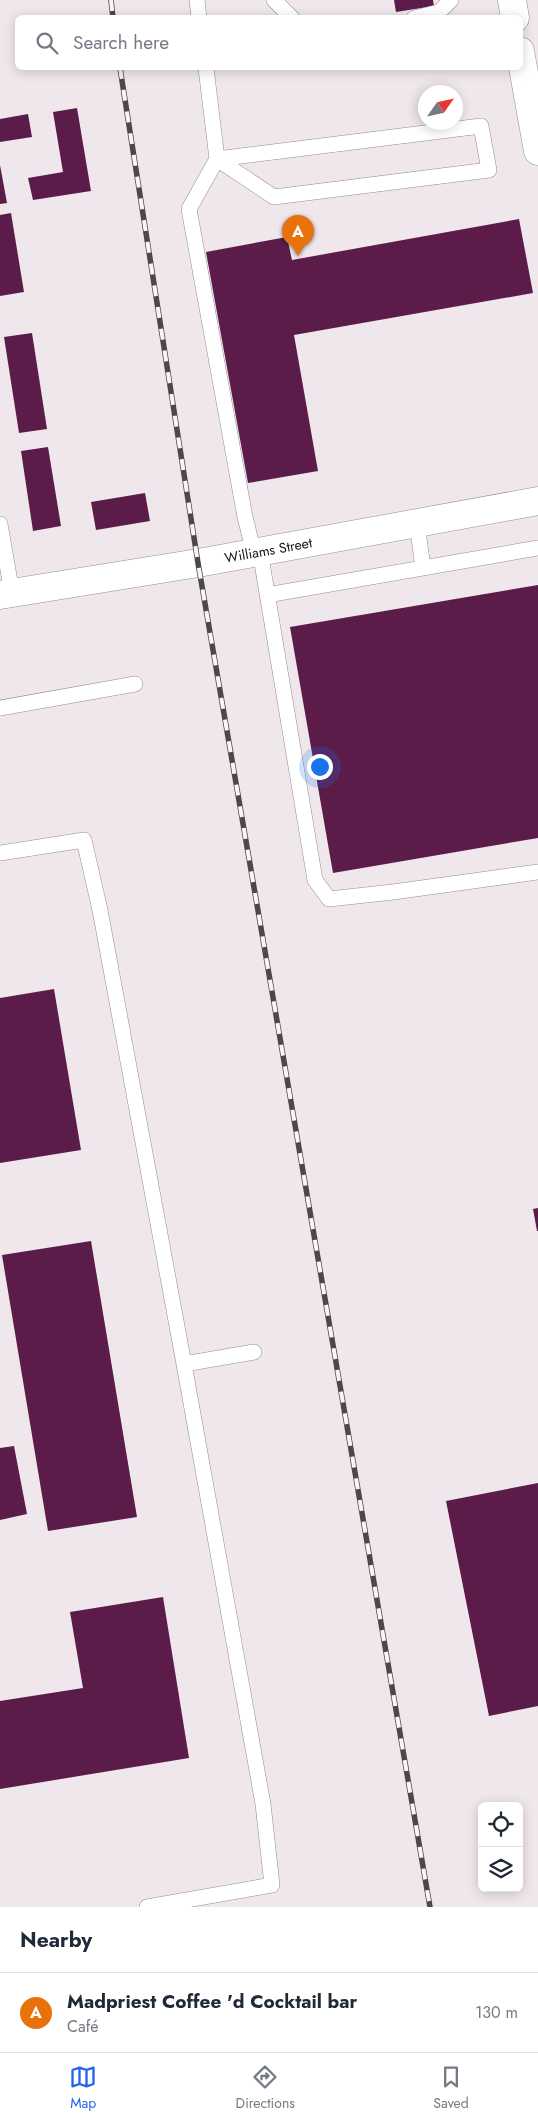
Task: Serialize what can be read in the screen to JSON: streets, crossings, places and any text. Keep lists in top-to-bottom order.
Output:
{
  "streets": {
    "street": ["Williams Street"]
  },
  "north": "top right",
  "page": {
    "search": "Search here",
    "pins": "A",
    "heading": "Nearby",
    "list": [
      {
        "mark": "A",
        "name": "Madpriest Coffee 'd Cocktail bar",
        "note": "Café",
        "value": "130 m"
      }
    ],
    "nav": ["Map", "Directions", "Saved"]
  }
}
